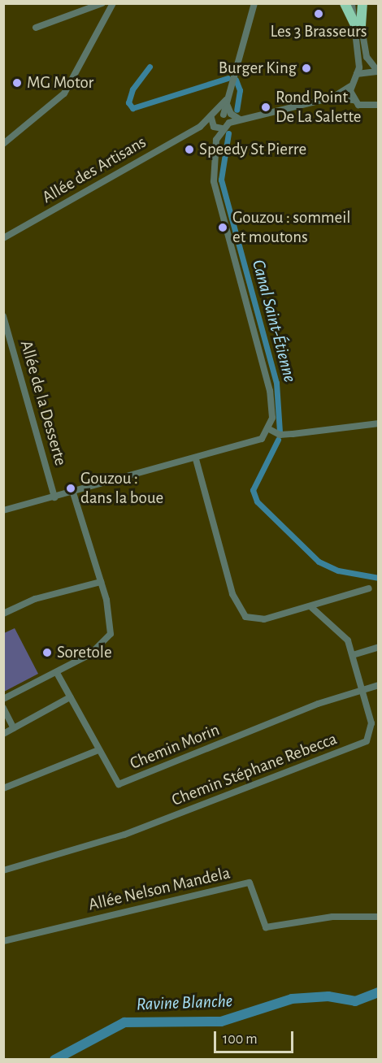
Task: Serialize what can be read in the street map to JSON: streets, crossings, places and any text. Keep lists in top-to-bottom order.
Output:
{
  "streets": {
    "street": [
      "Allée des Artisans",
      "Allée de la Desserte",
      "Chemin Morin",
      "Chemin Stéphane Rebecca",
      "Allée Nelson Mandela"
    ]
  },
  "crossings": [
    ["Chemin Morin", "Chemin Stéphane Rebecca"]
  ],
  "water": ["Canal Saint-Étienne", "Ravine Blanche"],
  "places": [
    "Les 3 Brasseurs",
    "Burger King",
    "MG Motor",
    "Rond Point De La Salette",
    "Speedy St Pierre",
    "Gouzou : sommeil et moutons",
    "Gouzou : dans la boue",
    "Soretole"
  ],
  "scale_bar": "100 m"
}
